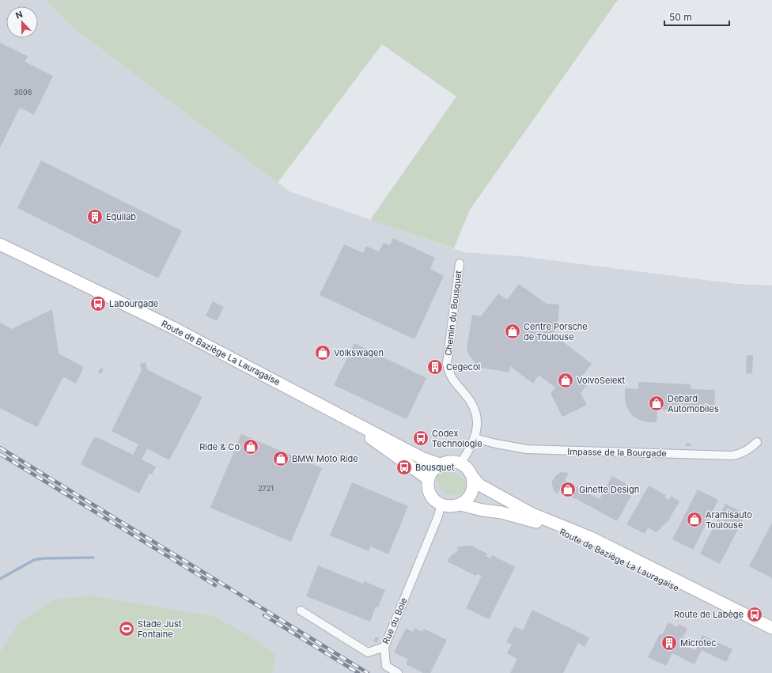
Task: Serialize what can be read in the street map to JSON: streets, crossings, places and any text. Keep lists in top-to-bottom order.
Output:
{
  "streets": {
    "main road": ["Route de Baziège La Lauragaise"],
    "street": ["Chemin du Bousquet", "Impasse de la Bourgade", "Rue du Bole"]
  },
  "crossings": [
    ["Chemin du Bousquet", "Route de Baziège La Lauragaise"],
    ["Chemin du Bousquet", "Impasse de la Bourgade"],
    ["Chemin du Bousquet", "Rue du Bole"],
    ["Route de Baziège La Lauragaise", "Rue du Bole"]
  ],
  "places": {
    "building": ["Equilab", "Cegecol", "Microtec"],
    "bus stop": [
      "Labourgade",
      "Codex Technologie",
      "Bousquet",
      "Route de Labège"
    ],
    "shop": [
      "Centre Porsche de Toulouse",
      "Volkswagen",
      "VolvoSelekt",
      "Debard Automobiles",
      "Ride & Co",
      "BMW Moto Ride",
      "Ginette Design",
      "Aramisauto Toulouse"
    ],
    "sports": ["Stade Just Fontaine"]
  },
  "house_numbers": ["3006", "2721"],
  "scale_bar": "50 m",
  "north": "top"
}
